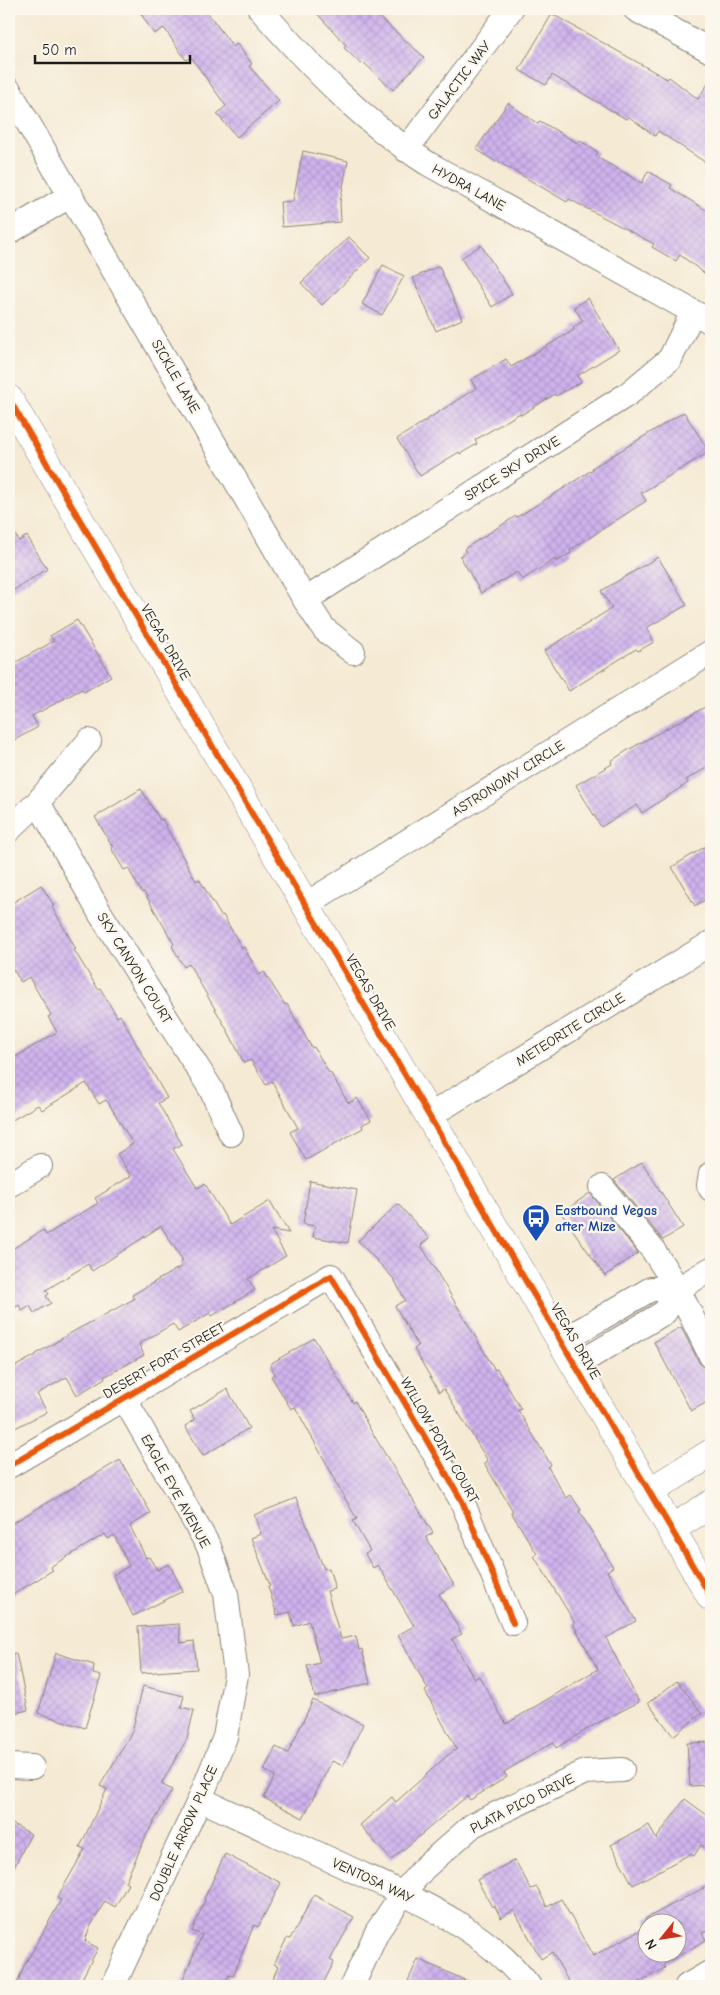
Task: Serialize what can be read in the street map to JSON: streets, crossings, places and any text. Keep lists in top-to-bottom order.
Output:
{
  "streets": {
    "main road": ["VEGAS DRIVE"],
    "street": [
      "GALACTIC WAY",
      "HYDRA LANE",
      "SICKLE LANE",
      "SPICE SKY DRIVE",
      "ASTRONOMY CIRCLE",
      "SKY CANYON COURT",
      "METEORITE CIRCLE",
      "DESERT FORT STREET",
      "WILLOW POINT COURT",
      "EAGLE EYE AVENUE",
      "PLATA PICO DRIVE",
      "DOUBLE ARROW PLACE",
      "VENTOSA WAY"
    ]
  },
  "crossings": [
    ["GALACTIC WAY", "HYDRA LANE"],
    ["HYDRA LANE", "SPICE SKY DRIVE"],
    ["SICKLE LANE", "SPICE SKY DRIVE"],
    ["VEGAS DRIVE", "ASTRONOMY CIRCLE"],
    ["VEGAS DRIVE", "METEORITE CIRCLE"],
    ["DESERT FORT STREET", "WILLOW POINT COURT"],
    ["DESERT FORT STREET", "EAGLE EYE AVENUE"],
    ["EAGLE EYE AVENUE", "DOUBLE ARROW PLACE"],
    ["PLATA PICO DRIVE", "VENTOSA WAY"],
    ["DOUBLE ARROW PLACE", "VENTOSA WAY"]
  ],
  "places": {
    "bus stop": ["Eastbound Vegas after Mize"]
  },
  "scale_bar": "50 m",
  "north": "bottom left"
}
